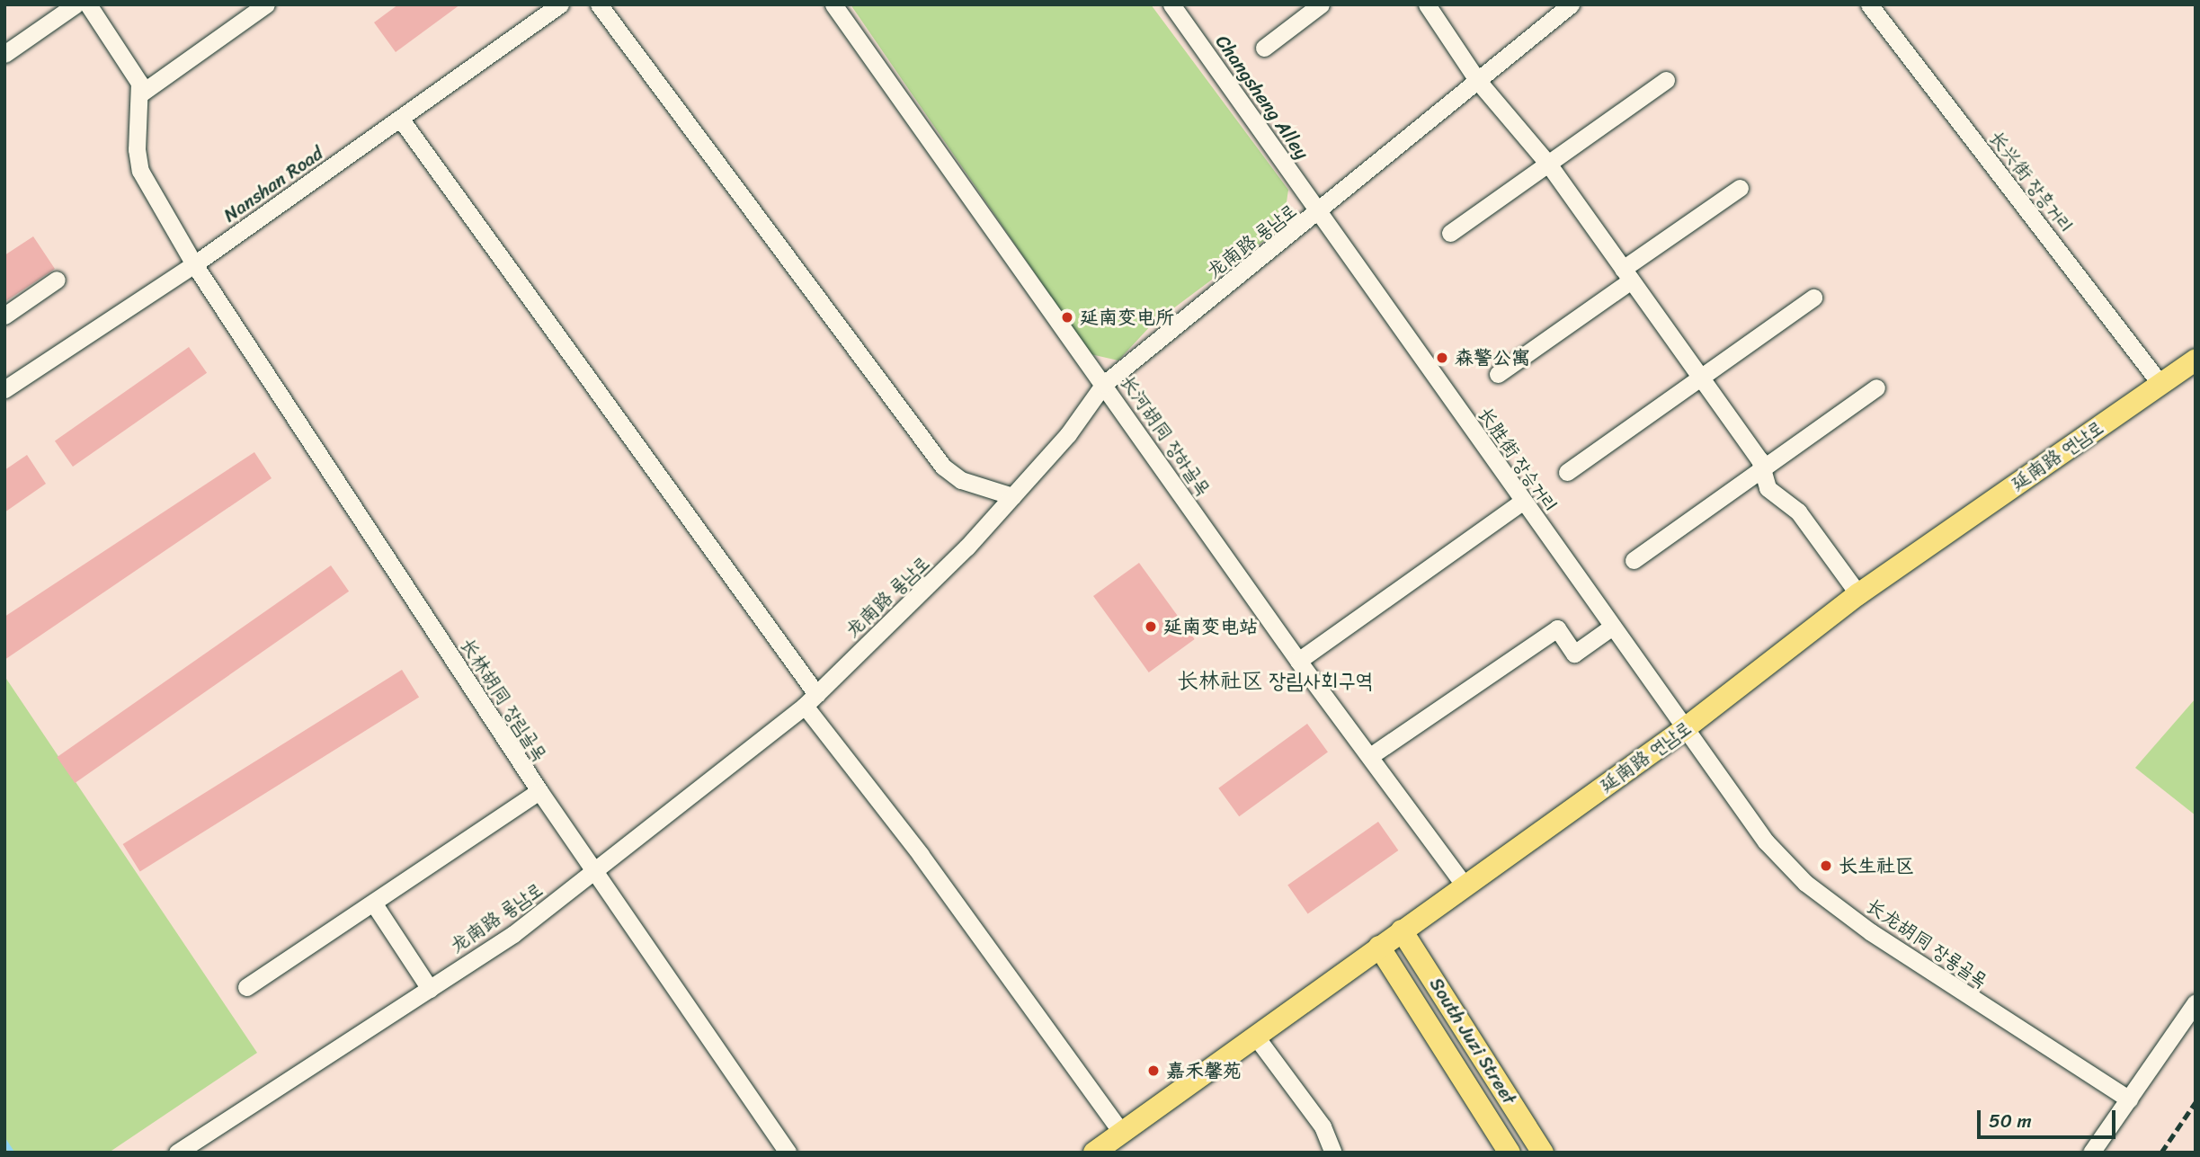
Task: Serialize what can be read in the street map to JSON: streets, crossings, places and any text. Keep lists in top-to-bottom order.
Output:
{
  "streets": {
    "main road": ["延南路 연남로", "South Juzi Street"],
    "street": [
      "Changsheng Alley",
      "长兴街 장흥거리",
      "Nanshan Road",
      "龙南路 룡남로",
      "长河胡同 장하골목",
      "长胜街 장승거리",
      "长林胡同 장림골목",
      "长龙胡同 장룡골목"
    ]
  },
  "crossings": [
    ["Changsheng Alley", "龙南路 룡남로"],
    ["Changsheng Alley", "长胜街 장승거리"],
    ["长兴街 장흥거리", "延南路 연남로"],
    ["Nanshan Road", "长林胡同 장림골목"],
    ["龙南路 룡남로", "长河胡同 장하골목"],
    ["龙南路 룡남로", "长胜街 장승거리"],
    ["龙南路 룡남로", "长林胡同 장림골목"],
    ["长河胡同 장하골목", "延南路 연남로"],
    ["延南路 연남로", "长胜街 장승거리"],
    ["延南路 연남로", "长龙胡同 장룡골목"],
    ["延南路 연남로", "South Juzi Street"],
    ["长胜街 장승거리", "长龙胡同 장룡골목"]
  ],
  "districts": ["长林社区 장림사회구역"],
  "places": [
    "延南变电所",
    "森警公寓",
    "延南变电站",
    "长生社区",
    "嘉禾馨苑"
  ],
  "scale_bar": "50 m"
}
